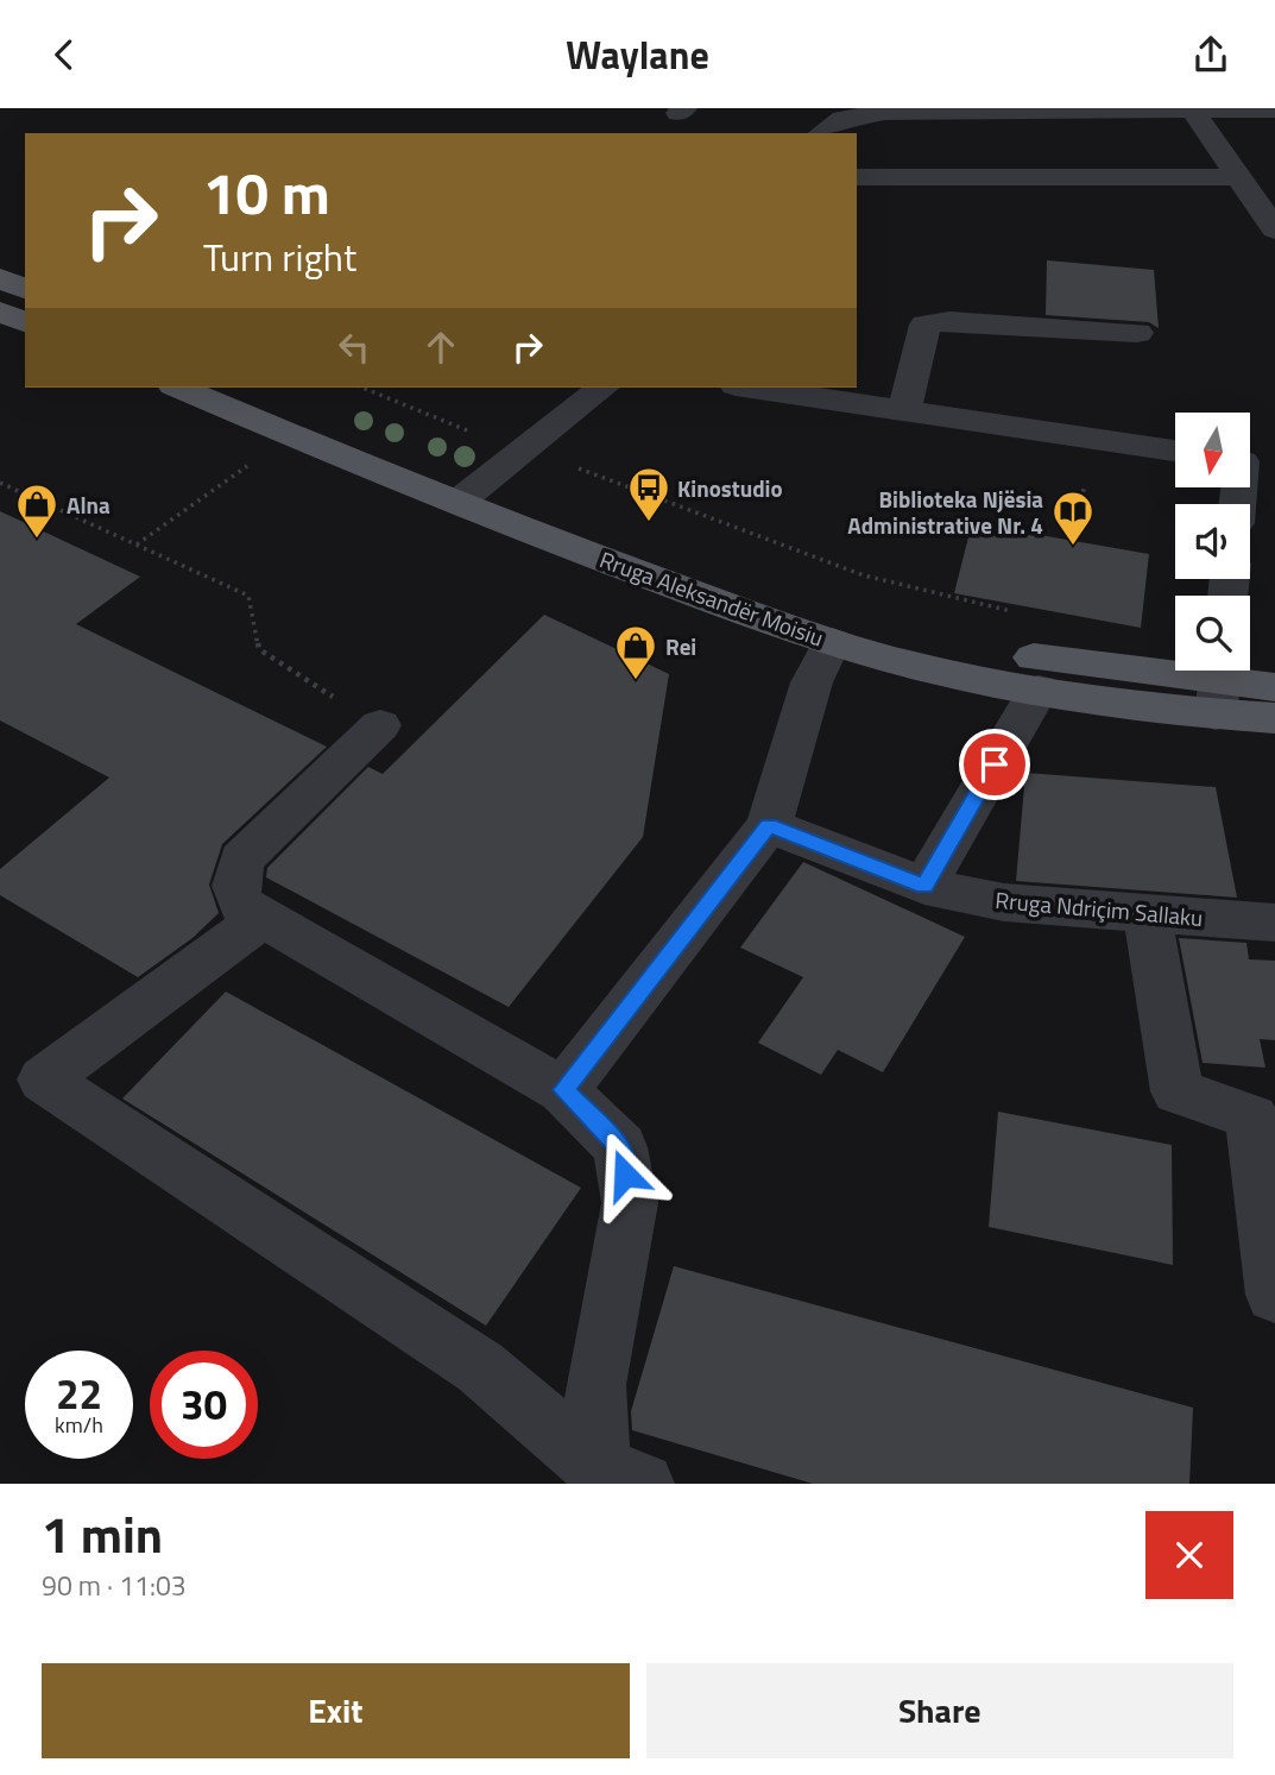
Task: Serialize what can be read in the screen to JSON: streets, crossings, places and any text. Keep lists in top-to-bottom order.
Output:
{
  "streets": {
    "main road": ["Rruga Aleksandër Moisiu"],
    "street": ["Rruga Ndriçim Sallaku"]
  },
  "places": {
    "bus stop": ["Kinostudio"],
    "shop": ["Alna", "Rei"],
    "library": ["Biblioteka Njësia Administrative Nr. 4"]
  },
  "north": "bottom",
  "page": {
    "header": "Waylane",
    "turn": ["10 m", "Turn right"],
    "speed": "22 km/h",
    "limit": "30",
    "heading": ["1 min", "90 m · 11:03"],
    "buttons": ["Exit", "Share"]
  }
}
